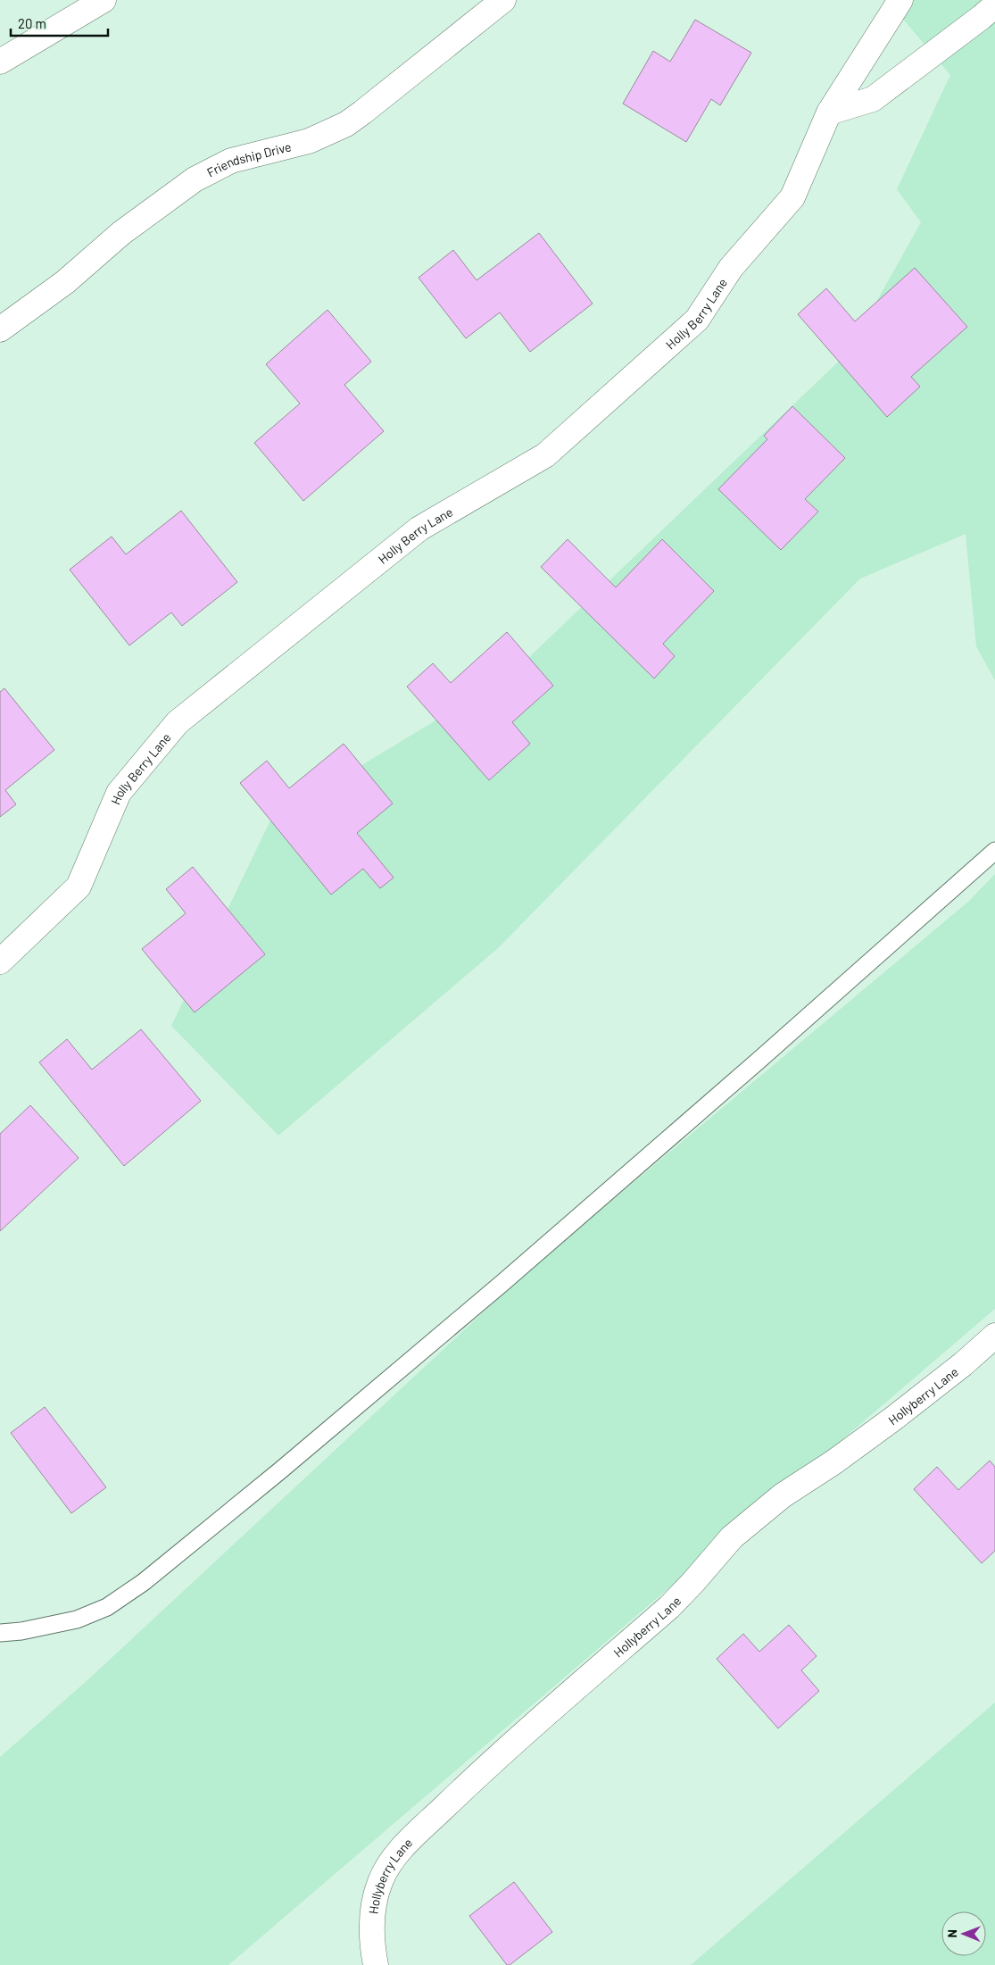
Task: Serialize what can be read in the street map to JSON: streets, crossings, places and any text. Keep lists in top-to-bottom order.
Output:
{
  "streets": {
    "street": ["Friendship Drive", "Holly Berry Lane", "Hollyberry Lane"]
  },
  "scale_bar": "20 m",
  "north": "left"
}
